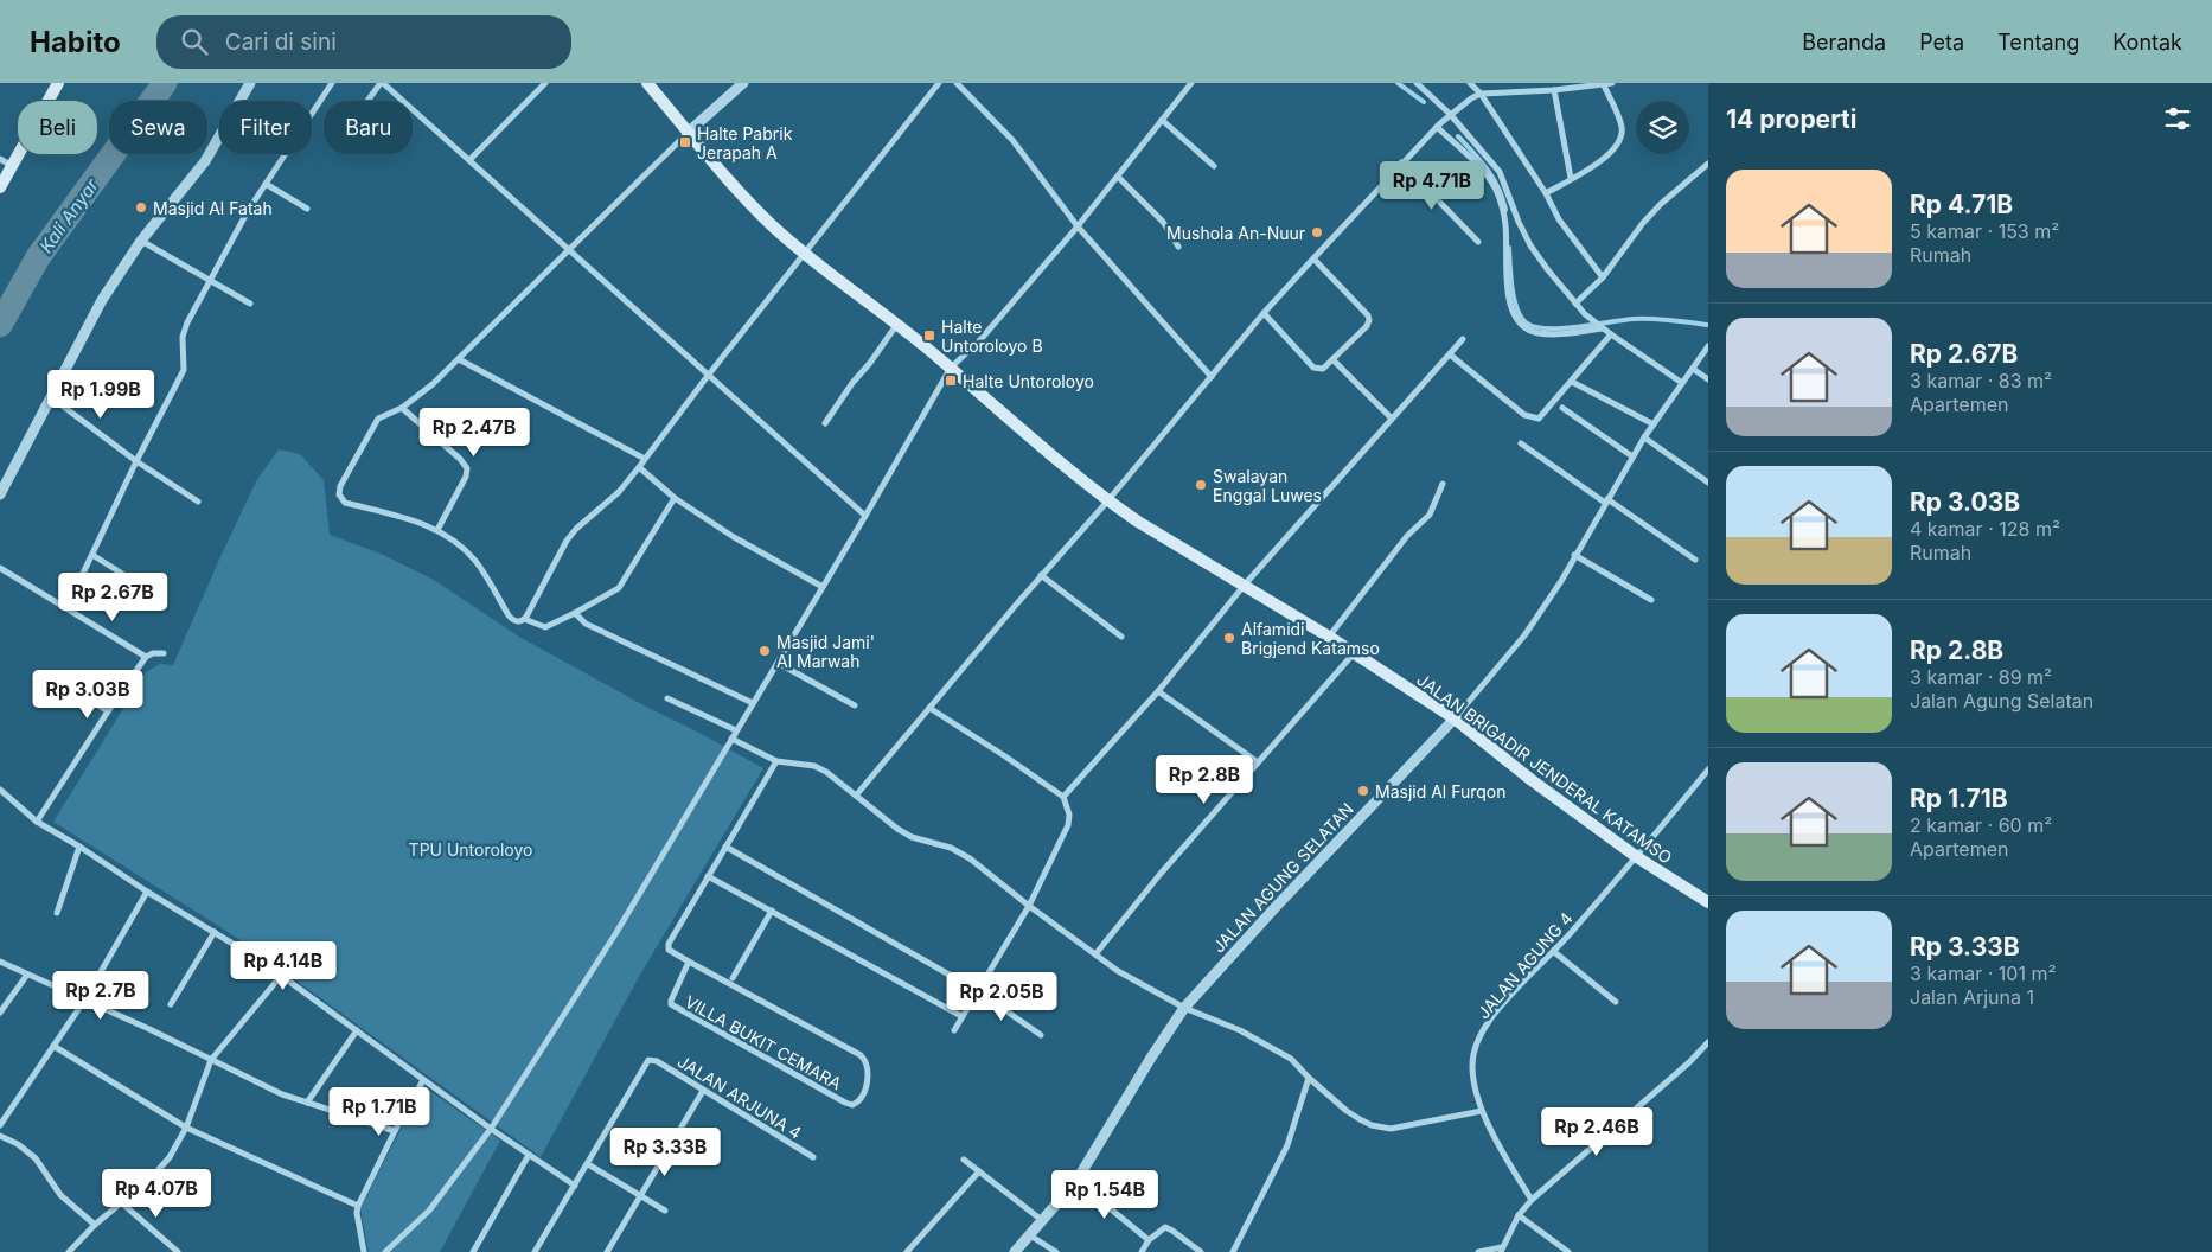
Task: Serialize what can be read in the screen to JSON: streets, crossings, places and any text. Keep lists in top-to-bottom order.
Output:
{
  "streets": {
    "main road": ["JALAN BRIGADIR JENDERAL KATAMSO"],
    "street": [
      "JALAN AGUNG SELATAN",
      "JALAN AGUNG 4",
      "VILLA BUKIT CEMARA",
      "JALAN ARJUNA 4"
    ]
  },
  "crossings": [
    ["JALAN BRIGADIR JENDERAL KATAMSO", "JALAN AGUNG SELATAN"],
    ["JALAN BRIGADIR JENDERAL KATAMSO", "JALAN AGUNG 4"]
  ],
  "water": ["Kali Anyar"],
  "parks": ["TPU Untoroloyo"],
  "places": {
    "transit": ["Halte Pabrik Jerapah A", "Halte Untoroloyo B", "Halte Untoroloyo"],
    "other": [
      "Masjid Al Fatah",
      "Mushola An-Nuur",
      "Swalayan Enggal Luwes",
      "Alfamidi Brigjend Katamso",
      "Masjid Jami' Al Marwah",
      "Masjid Al Furqon"
    ]
  },
  "page": {
    "header": "Habito",
    "search": "Cari di sini",
    "nav": [
      "Beranda",
      "Peta",
      "Tentang",
      "Kontak"
    ],
    "heading": "14 properti",
    "chip": [
      "Beli",
      "Sewa",
      "Filter",
      "Baru"
    ],
    "list": [
      {
        "name": "Rp 4.71B",
        "note": "5 kamar · 153 m² · Rumah"
      },
      {
        "name": "Rp 2.67B",
        "note": "3 kamar · 83 m² · Apartemen"
      },
      {
        "name": "Rp 3.03B",
        "note": "4 kamar · 128 m² · Rumah"
      },
      {
        "name": "Rp 2.8B",
        "note": "3 kamar · 89 m² · Jalan Agung Selatan"
      },
      {
        "name": "Rp 1.71B",
        "note": "2 kamar · 60 m² · Apartemen"
      },
      {
        "name": "Rp 3.33B",
        "note": "3 kamar · 101 m² · Jalan Arjuna 1"
      }
    ],
    "price": [
      "Rp 4.71B",
      "Rp 1.99B",
      "Rp 2.47B",
      "Rp 2.67B",
      "Rp 3.03B",
      "Rp 2.8B",
      "Rp 4.14B",
      "Rp 2.7B",
      "Rp 2.05B",
      "Rp 1.71B",
      "Rp 2.46B",
      "Rp 3.33B",
      "Rp 4.07B",
      "Rp 1.54B"
    ]
  }
}
